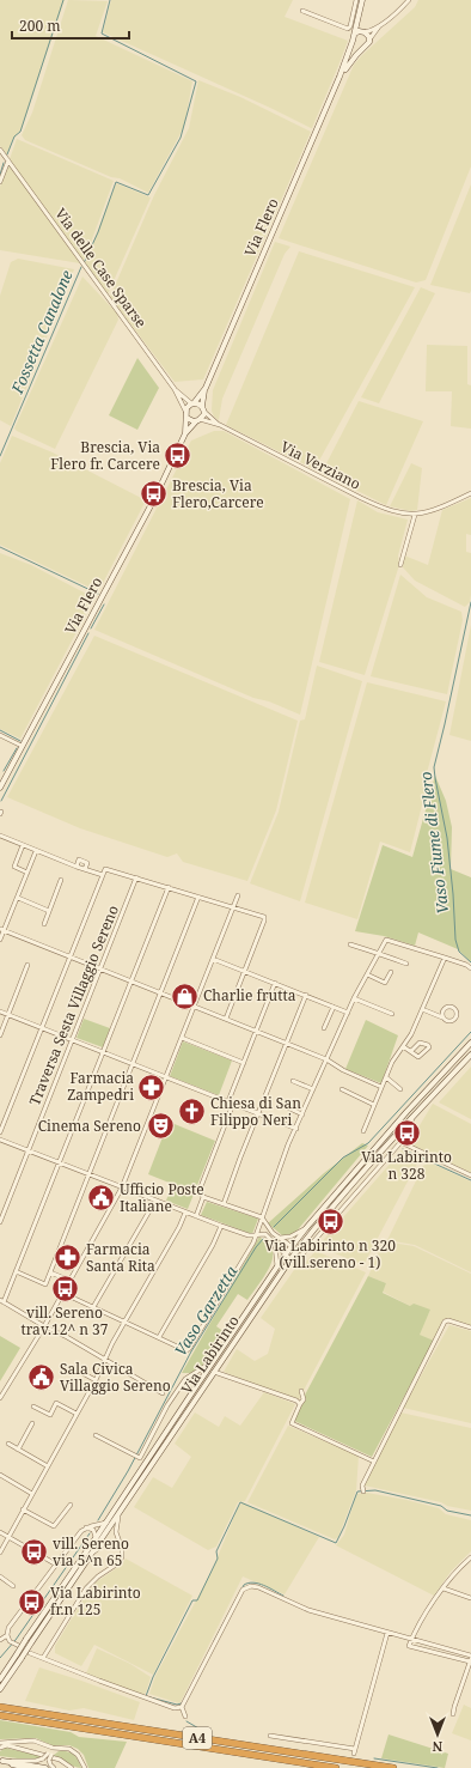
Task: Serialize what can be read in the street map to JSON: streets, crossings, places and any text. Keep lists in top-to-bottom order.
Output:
{
  "streets": {
    "highway": ["A4"],
    "street": [
      "Via Flero",
      "Via delle Case Sparse",
      "Via Verziano",
      "Traversa Sesta Villaggio Sereno",
      "Via Labirinto"
    ]
  },
  "crossings": [
    ["Via delle Case Sparse", "Via Verziano"]
  ],
  "water": ["Fossetta Canalone", "Vaso Fiume di Flero", "Vaso Garzetta"],
  "places": {
    "bus stop": [
      "Brescia, Via Flero fr. Carcere",
      "Brescia, Via Flero,Carcere",
      "Via Labirinto n 328",
      "Via Labirinto n 320 (vill.sereno - 1)",
      "vill. Sereno trav.12^ n 37",
      "vill. Sereno via 5^n 65",
      "Via Labirinto fr.n 125"
    ],
    "shop": ["Charlie frutta"],
    "pharmacy": ["Farmacia Zampedri", "Farmacia Santa Rita"],
    "church": ["Chiesa di San Filippo Neri"],
    "theatre": ["Cinema Sereno"],
    "public building": ["Ufficio Poste Italiane", "Sala Civica Villaggio Sereno"]
  },
  "scale_bar": "200 m",
  "north": "bottom"
}
